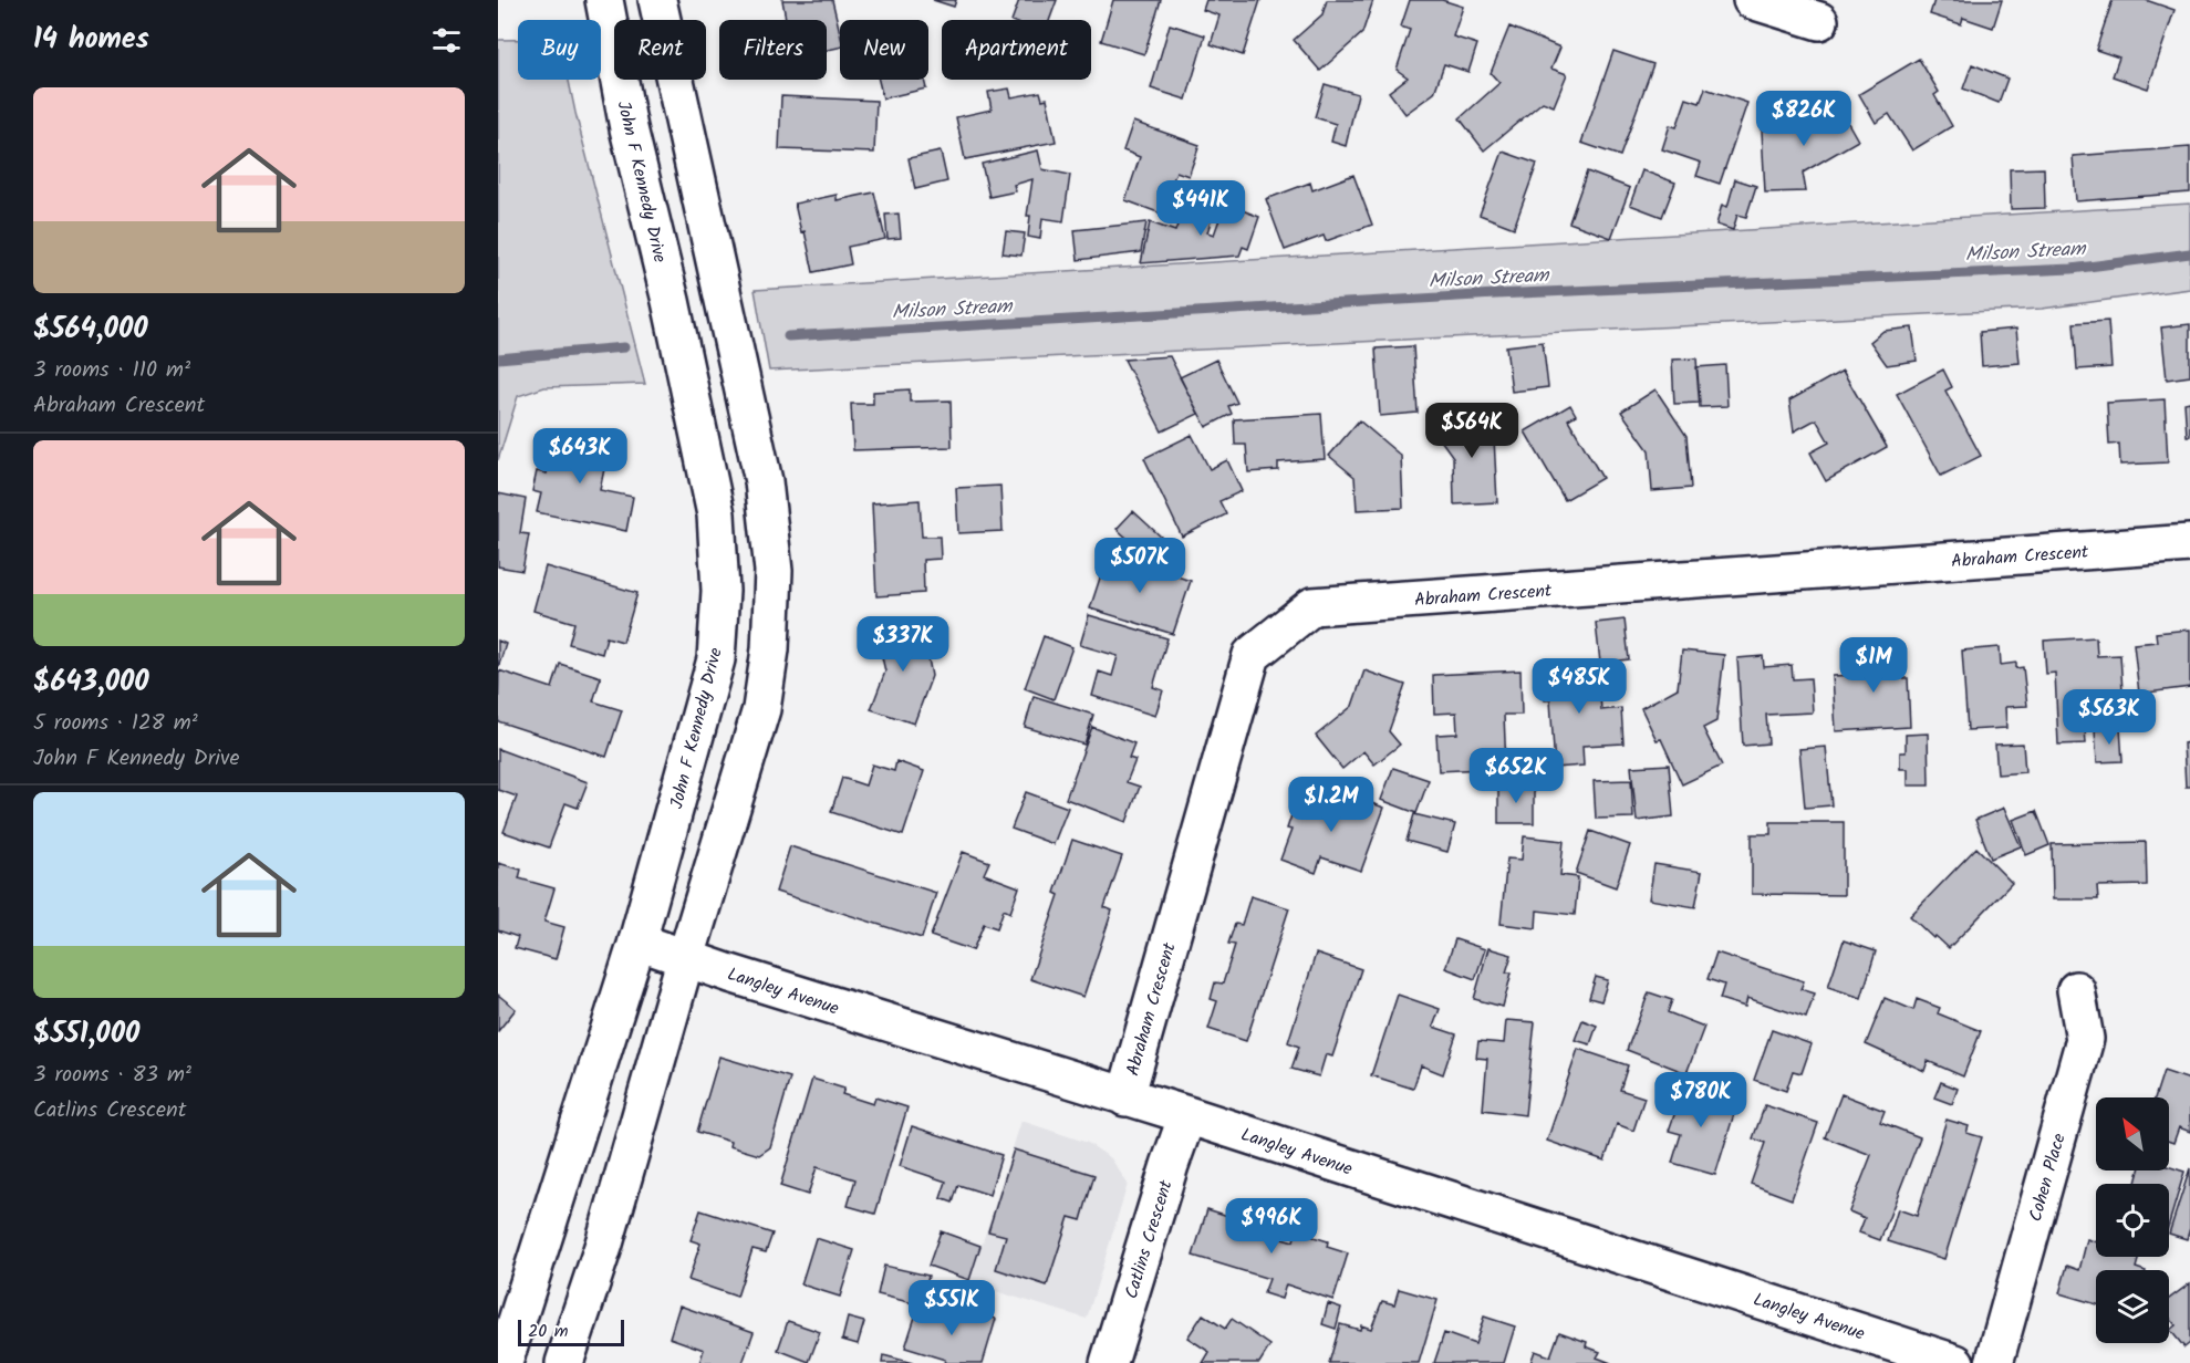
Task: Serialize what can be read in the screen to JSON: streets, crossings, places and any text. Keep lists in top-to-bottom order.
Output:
{
  "streets": {
    "street": [
      "John F Kennedy Drive",
      "Abraham Crescent",
      "Langley Avenue",
      "Cohen Place",
      "Catlins Crescent"
    ]
  },
  "crossings": [
    ["John F Kennedy Drive", "Langley Avenue"],
    ["Abraham Crescent", "Langley Avenue"],
    ["Langley Avenue", "Catlins Crescent"]
  ],
  "water": ["Milson Stream"],
  "scale_bar": "20 m",
  "north": "top left",
  "page": {
    "heading": "14 homes",
    "chip": [
      "Buy",
      "Rent",
      "Filters",
      "New",
      "Apartment"
    ],
    "list": [
      {
        "name": "$564,000",
        "note": "3 rooms · 110 m² · Abraham Crescent"
      },
      {
        "name": "$643,000",
        "note": "5 rooms · 128 m² · John F Kennedy Drive"
      },
      {
        "name": "$551,000",
        "note": "3 rooms · 83 m² · Catlins Crescent"
      }
    ],
    "price": [
      "$826K",
      "$441K",
      "$564K",
      "$643K",
      "$507K",
      "$337K",
      "$1M",
      "$485K",
      "$563K",
      "$652K",
      "$1.2M",
      "$780K",
      "$996K",
      "$551K"
    ],
    "scale": "20 m"
  }
}
